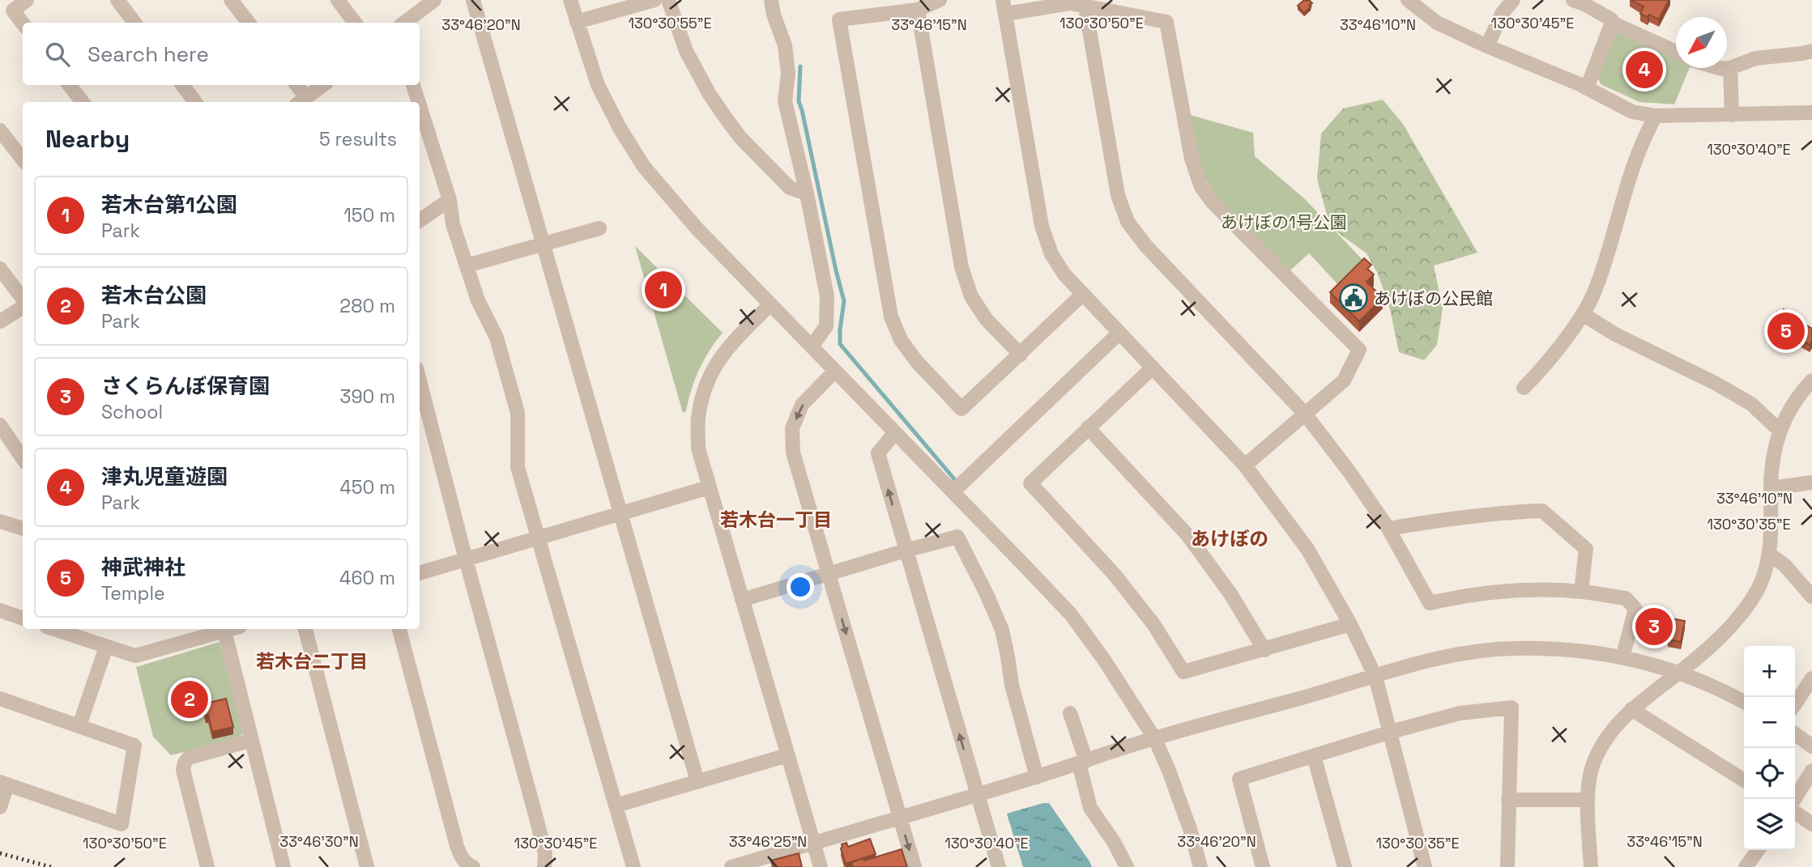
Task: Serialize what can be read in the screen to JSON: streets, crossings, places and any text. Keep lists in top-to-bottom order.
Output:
{
  "districts": ["若木台一丁目", "あけぼの", "若木台二丁目"],
  "parks": ["あけぼの1号公園"],
  "places": {
    "public building": ["あけぼの公民館"]
  },
  "north": "bottom left",
  "page": {
    "search": "Search here",
    "pins": [
      "4",
      "1",
      "5",
      "3",
      "2"
    ],
    "heading": ["Nearby", "5 results"],
    "list": [
      {
        "mark": "1",
        "name": "若木台第1公園",
        "note": "Park",
        "value": "150 m"
      },
      {
        "mark": "2",
        "name": "若木台公園",
        "note": "Park",
        "value": "280 m"
      },
      {
        "mark": "3",
        "name": "さくらんぼ保育園",
        "note": "School",
        "value": "390 m"
      },
      {
        "mark": "4",
        "name": "津丸児童遊園",
        "note": "Park",
        "value": "450 m"
      },
      {
        "mark": "5",
        "name": "神武神社",
        "note": "Temple",
        "value": "460 m"
      }
    ],
    "map_buttons": ["+", "−"]
  },
  "coordinates": [
    "130°30'55\"E",
    "130°30'50\"E",
    "130°30'45\"E",
    "33°46'15\"N",
    "33°46'20\"N",
    "33°46'10\"N",
    "130°30'40\"E",
    "130°30'35\"E",
    "33°46'30\"N",
    "33°46'25\"N"
  ]
}
